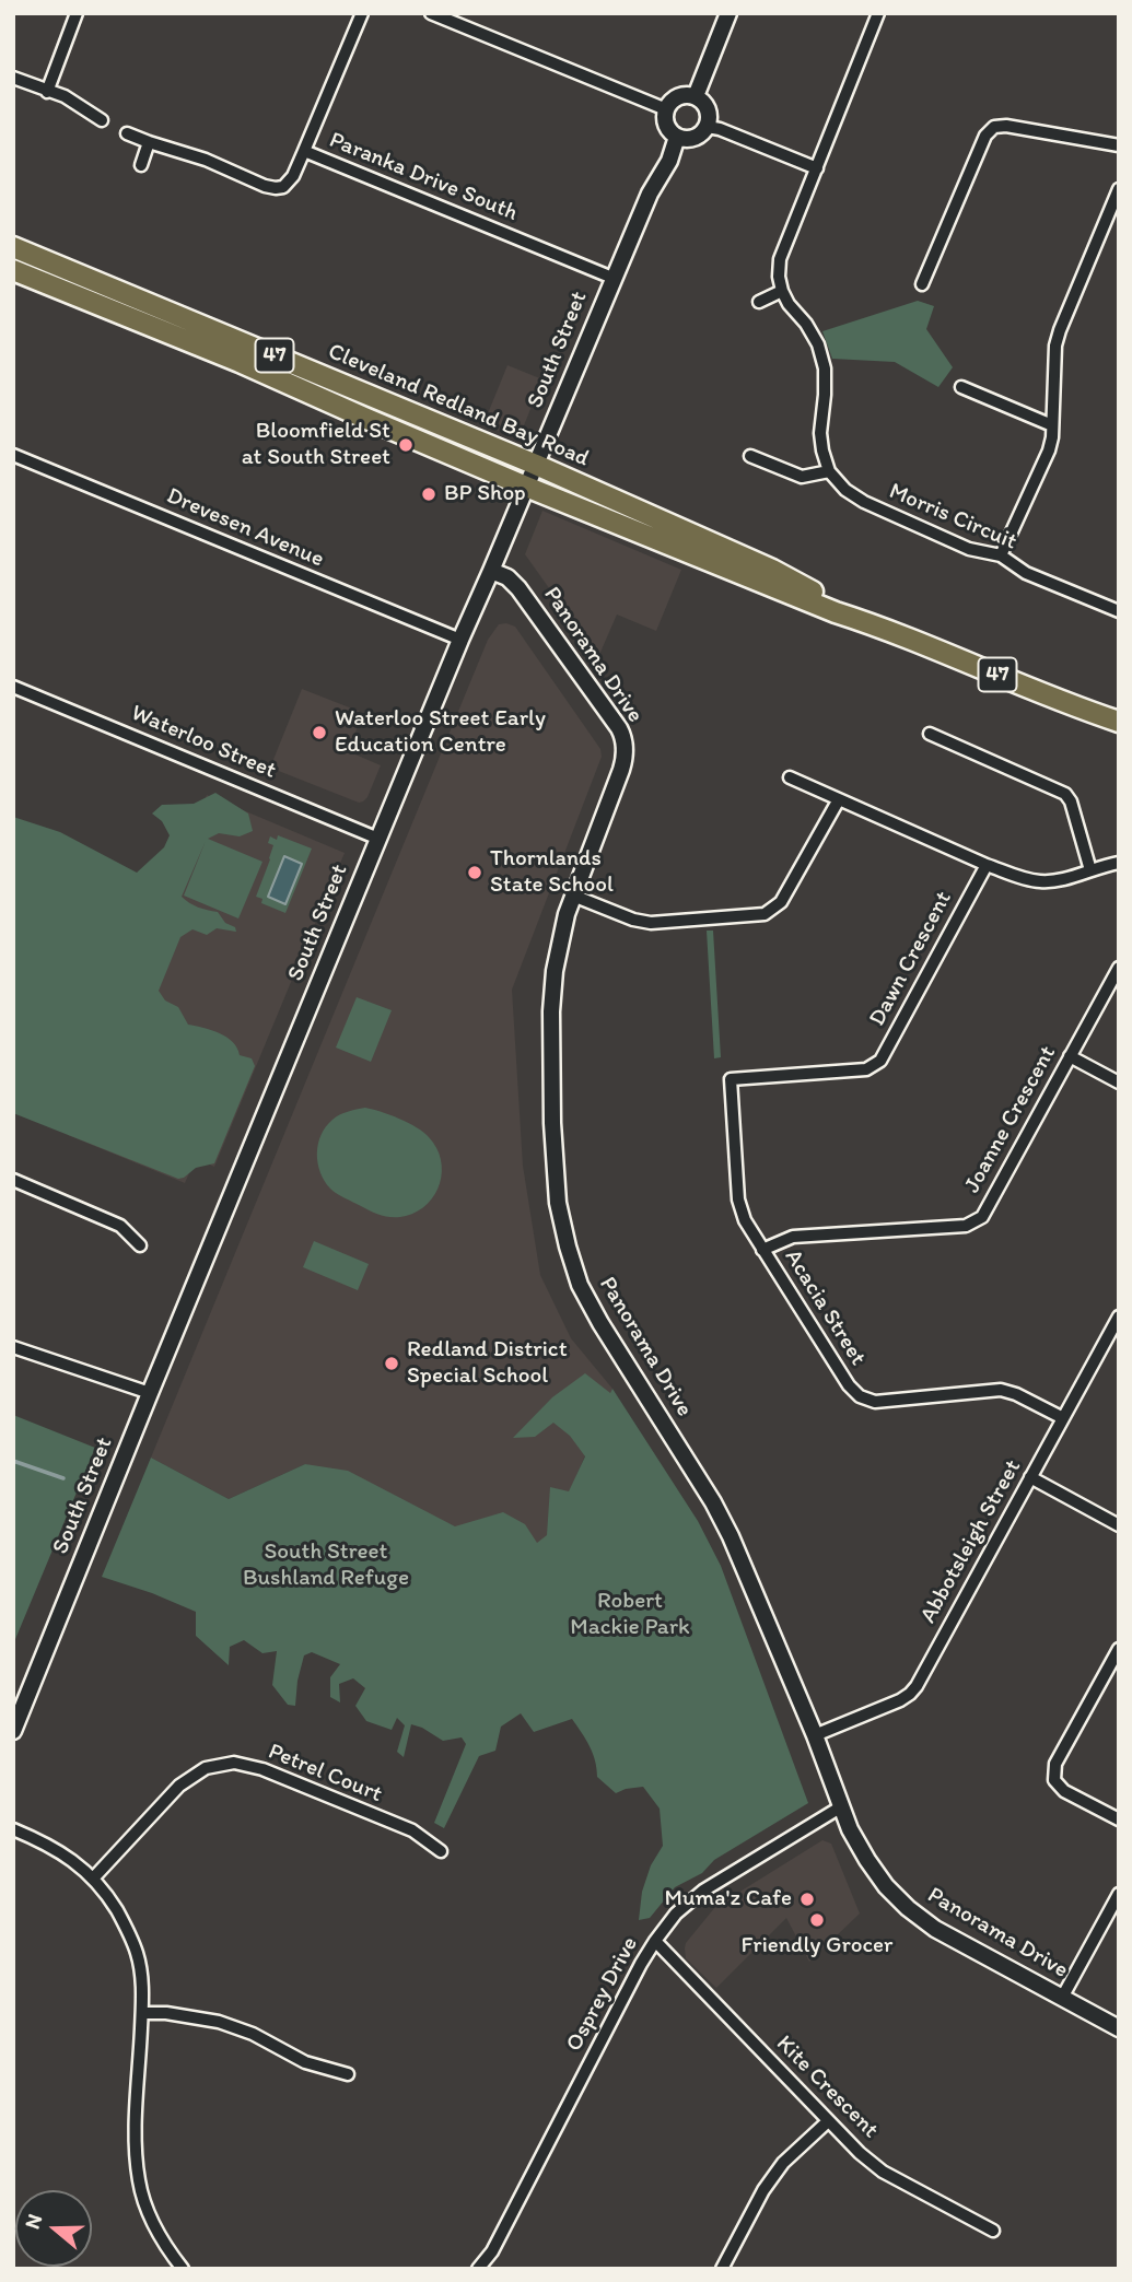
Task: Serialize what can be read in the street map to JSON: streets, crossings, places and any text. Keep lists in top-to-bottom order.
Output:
{
  "streets": {
    "highway": ["47", "Cleveland Redland Bay Road"],
    "street": [
      "Paranka Drive South",
      "South Street",
      "Morris Circuit",
      "Drevesen Avenue",
      "Panorama Drive",
      "Waterloo Street",
      "Dawn Crescent",
      "Joanne Crescent",
      "Acacia Street",
      "Abbotsleigh Street",
      "Petrel Court",
      "Osprey Drive",
      "Kite Crescent"
    ]
  },
  "crossings": [
    ["Paranka Drive South", "South Street"],
    ["South Street", "Cleveland Redland Bay Road"],
    ["South Street", "Drevesen Avenue"],
    ["South Street", "Panorama Drive"],
    ["South Street", "Waterloo Street"],
    ["Panorama Drive", "Abbotsleigh Street"],
    ["Panorama Drive", "Osprey Drive"],
    ["Dawn Crescent", "Acacia Street"],
    ["Joanne Crescent", "Acacia Street"],
    ["Acacia Street", "Abbotsleigh Street"],
    ["Osprey Drive", "Kite Crescent"]
  ],
  "parks": ["South Street Bushland Refuge", "Robert Mackie Park"],
  "places": [
    "Bloomfield St at South Street",
    "BP Shop",
    "Waterloo Street Early Education Centre",
    "Thornlands State School",
    "Redland District Special School",
    "Muma'z Cafe",
    "Friendly Grocer"
  ],
  "north": "left"
}
